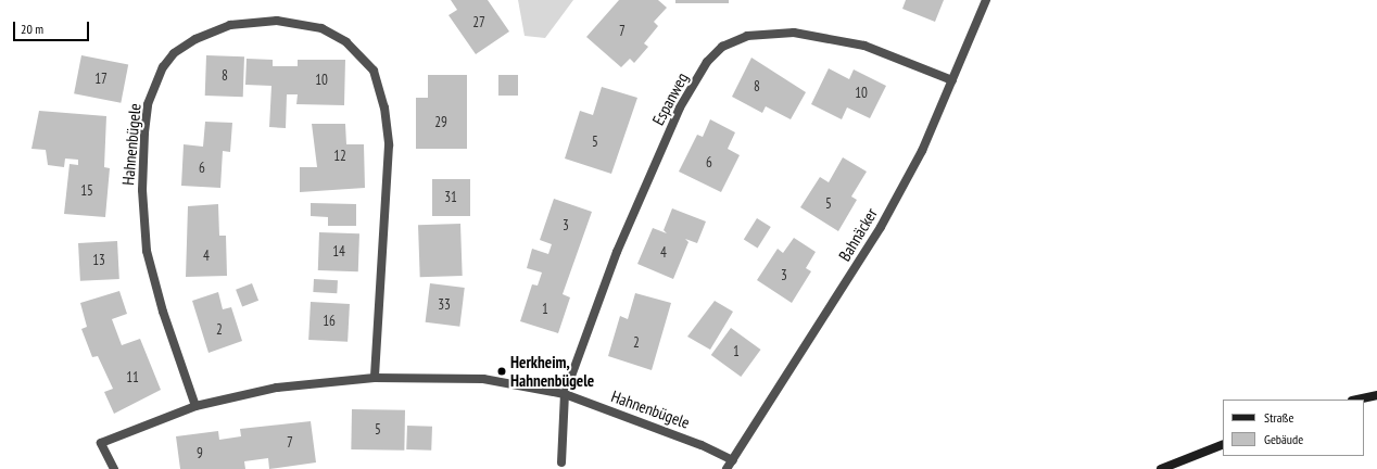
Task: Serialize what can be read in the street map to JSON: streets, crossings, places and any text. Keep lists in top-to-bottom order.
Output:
{
  "streets": {
    "street": ["Espanweg", "Hahnenbügele", "Bahnäcker"]
  },
  "crossings": [
    ["Espanweg", "Hahnenbügele"],
    ["Espanweg", "Bahnäcker"],
    ["Hahnenbügele", "Bahnäcker"]
  ],
  "places": ["Herkheim, Hahnenbügele"],
  "house_numbers": [
    "27",
    "7",
    "8",
    "17",
    "10",
    "8",
    "10",
    "29",
    "5",
    "12",
    "6",
    "6",
    "15",
    "31",
    "5",
    "3",
    "14",
    "4",
    "4",
    "13",
    "3",
    "33",
    "1",
    "16",
    "2",
    "2",
    "1",
    "11",
    "5",
    "7",
    "9"
  ],
  "legend": ["Straße", "Gebäude"],
  "scale_bar": "20 m"
}
